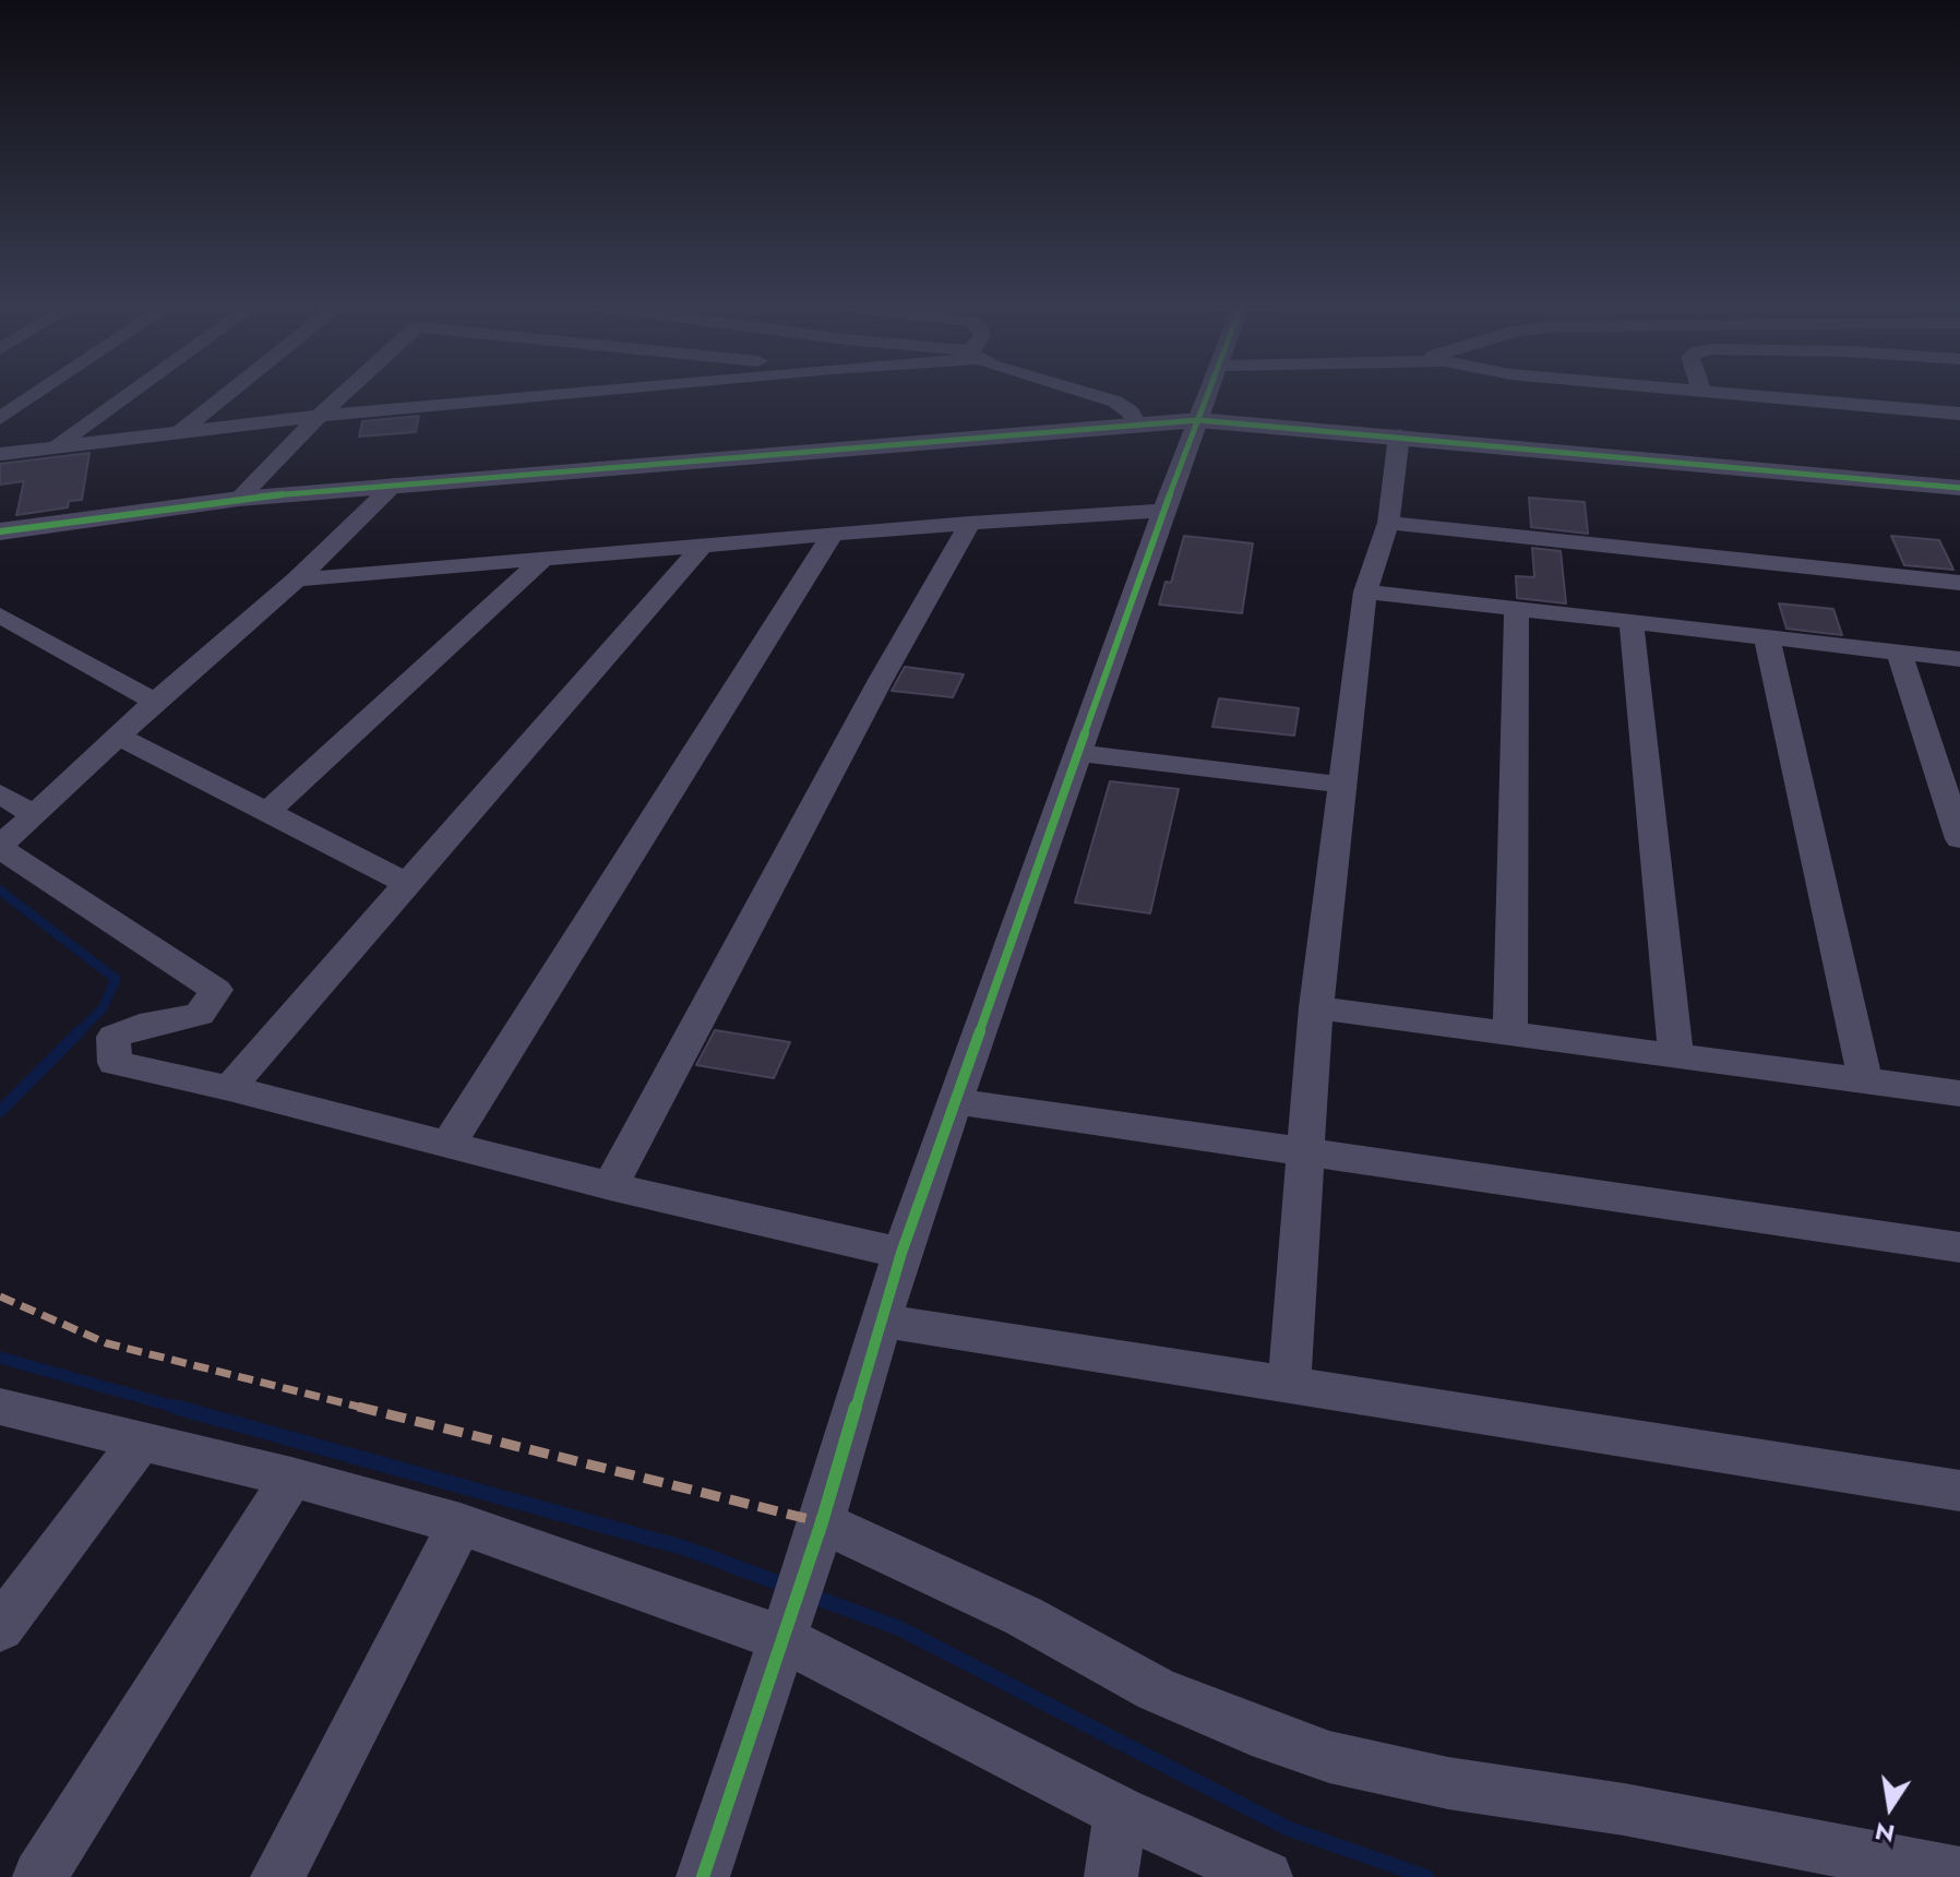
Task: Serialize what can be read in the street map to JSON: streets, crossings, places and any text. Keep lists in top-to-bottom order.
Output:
{
  "north": "bottom"
}
